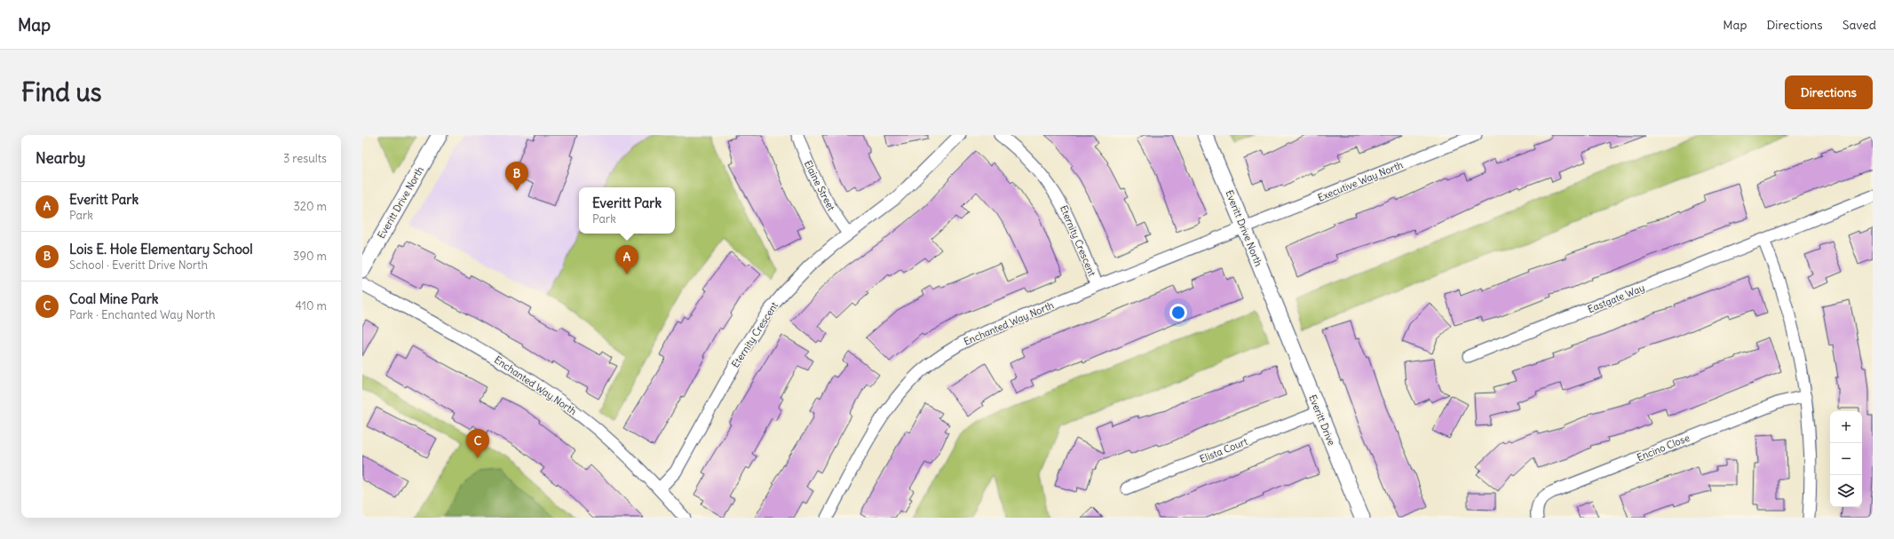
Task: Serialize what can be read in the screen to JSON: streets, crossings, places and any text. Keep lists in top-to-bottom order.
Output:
{
  "streets": {
    "street": [
      "Executive Way North",
      "Elaine Street",
      "Everitt Drive North",
      "Eternity Crescent",
      "Eastgate Way",
      "Enchanted Way North",
      "Everitt Drive",
      "Encino Close",
      "Elista Court"
    ]
  },
  "crossings": [
    ["Executive Way North", "Everitt Drive North"],
    ["Executive Way North", "Enchanted Way North"],
    ["Elaine Street", "Eternity Crescent"],
    ["Everitt Drive North", "Enchanted Way North"],
    ["Everitt Drive North", "Everitt Drive"],
    ["Eternity Crescent", "Enchanted Way North"],
    ["Everitt Drive", "Elista Court"]
  ],
  "page": {
    "header": "Map",
    "nav": ["Map", "Directions", "Saved"],
    "buttons": "Directions",
    "title": "Find us",
    "heading": ["Nearby", "3 results"],
    "pins": ["B", "A", "C"],
    "list": [
      {
        "mark": "A",
        "name": "Everitt Park",
        "note": "Park",
        "value": "320 m"
      },
      {
        "mark": "B",
        "name": "Lois E. Hole Elementary School",
        "note": "School · Everitt Drive North",
        "value": "390 m"
      },
      {
        "mark": "C",
        "name": "Coal Mine Park",
        "note": "Park · Enchanted Way North",
        "value": "410 m"
      }
    ],
    "popup": ["Everitt Park", "Park"],
    "map_buttons": ["+", "−"]
  }
}
